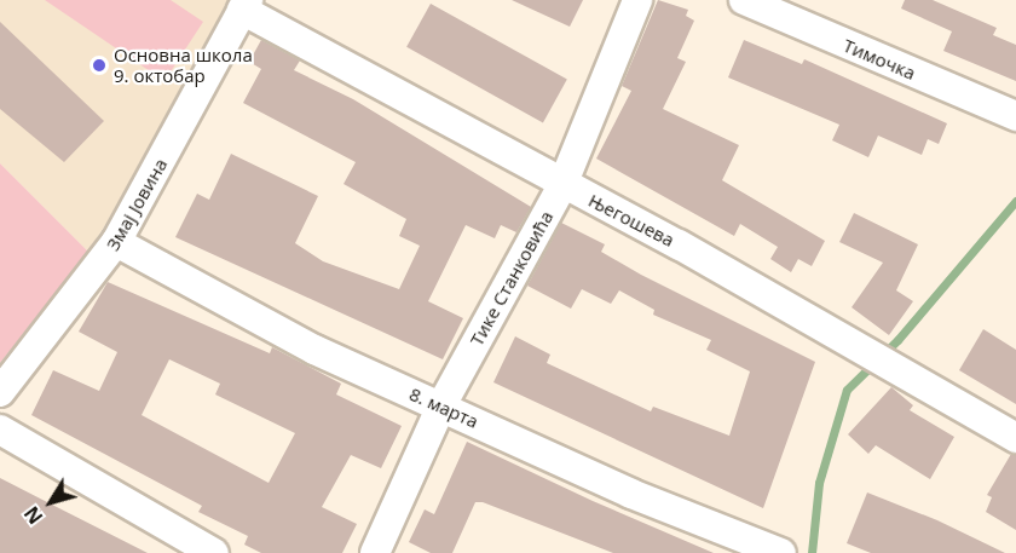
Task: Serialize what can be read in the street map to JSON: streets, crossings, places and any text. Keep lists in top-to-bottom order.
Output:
{
  "streets": {
    "street": [
      "Тимочка",
      "Змај Јовина",
      "Његошева",
      "Тике Станковића",
      "8. марта"
    ]
  },
  "crossings": [
    ["Змај Јовина", "Његошева"],
    ["Змај Јовина", "8. марта"],
    ["Његошева", "Тике Станковића"],
    ["Тике Станковића", "8. марта"]
  ],
  "places": ["Основна школа 9. октобар"],
  "north": "bottom left"
}
